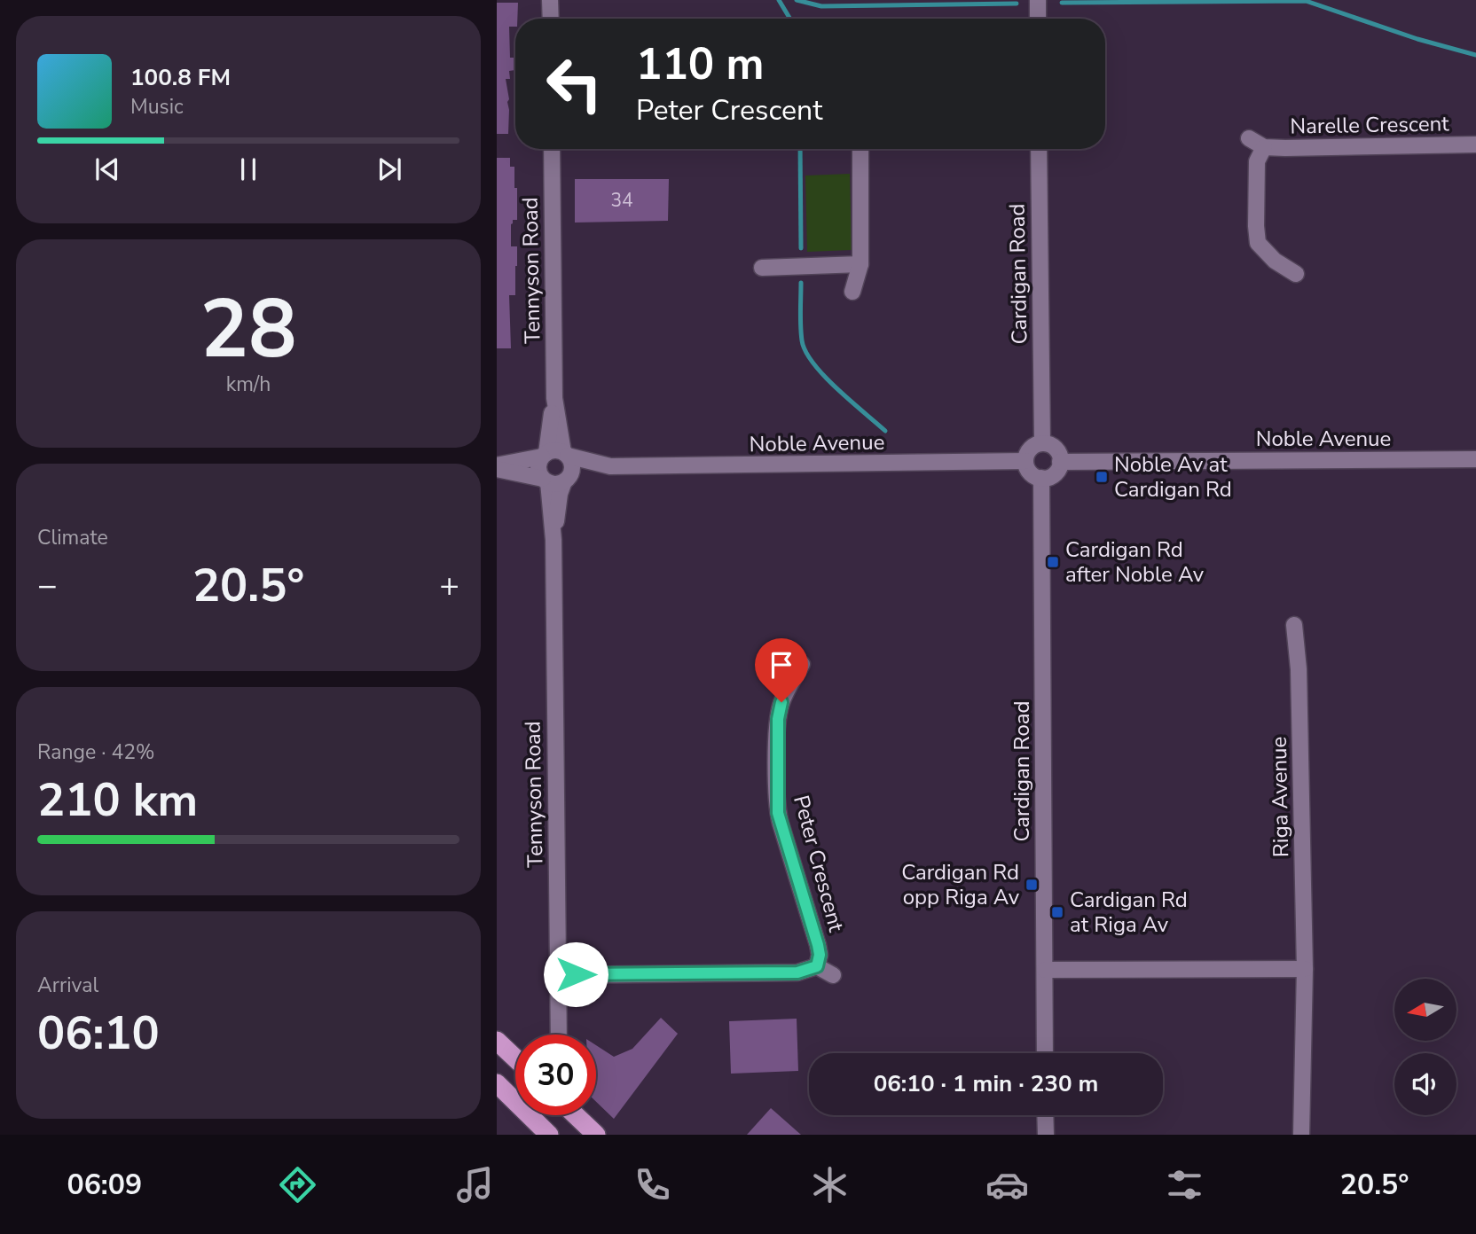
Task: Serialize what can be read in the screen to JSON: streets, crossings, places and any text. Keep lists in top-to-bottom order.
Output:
{
  "streets": {
    "street": [
      "Narelle Crescent",
      "Tennyson Road",
      "Cardigan Road",
      "Noble Avenue",
      "Riga Avenue",
      "Peter Crescent"
    ]
  },
  "crossings": [
    ["Tennyson Road", "Noble Avenue"],
    ["Cardigan Road", "Noble Avenue"]
  ],
  "places": {
    "transit": [
      "Noble Av at Cardigan Rd",
      "Cardigan Rd after Noble Av",
      "Cardigan Rd opp Riga Av",
      "Cardigan Rd at Riga Av"
    ]
  },
  "house_numbers": ["34"],
  "north": "left",
  "page": {
    "turn": ["110 m", "Peter Crescent"],
    "song": ["100.8 FM", "Music"],
    "tile": [
      ["28", "km/h"],
      "Climate",
      ["Range · 42%", "210 km"],
      ["Arrival", "06:10"]
    ],
    "heat": ["−", "20.5°", "+"],
    "limit": "30",
    "trip": "06:10 · 1 min · 230 m",
    "tabs": ["06:09", "20.5°"]
  }
}
